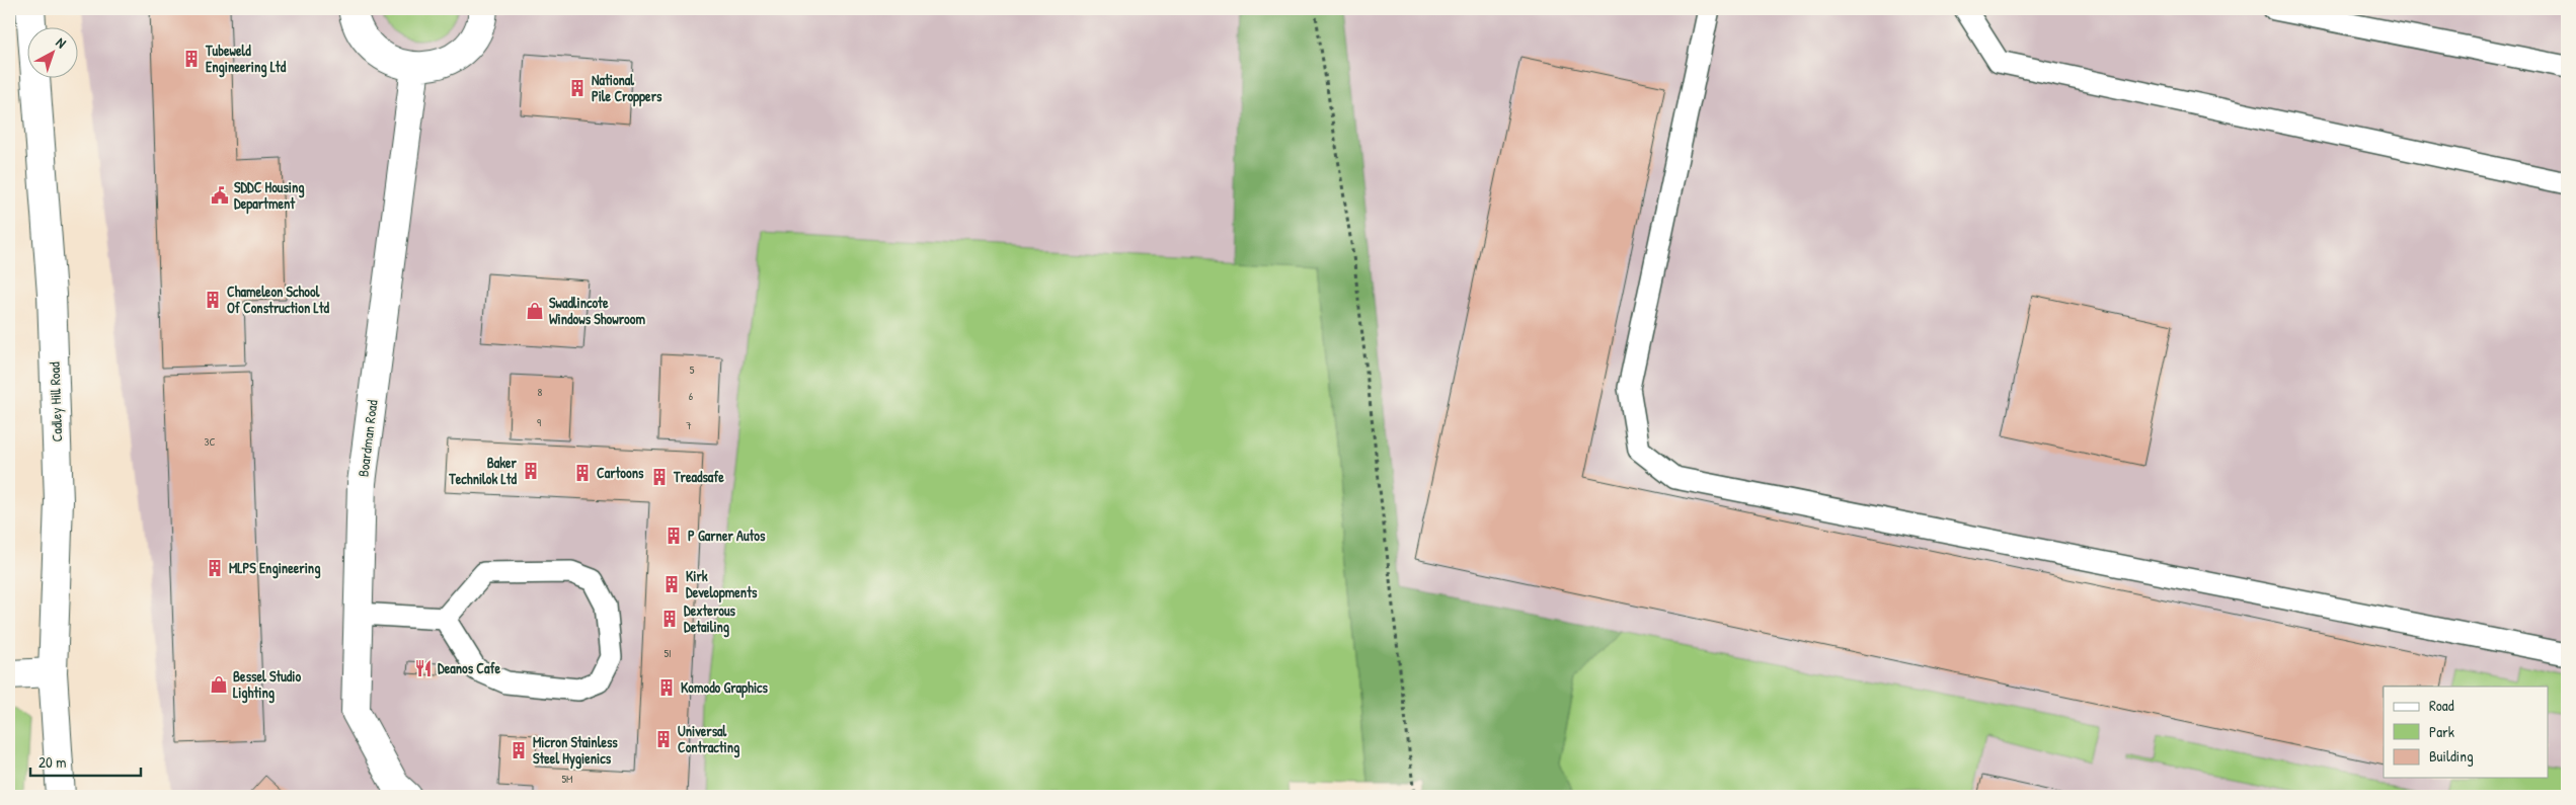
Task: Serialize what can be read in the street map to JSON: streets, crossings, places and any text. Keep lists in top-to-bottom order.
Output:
{
  "streets": {
    "street": ["Cadley Hill Road", "Boardman Road"]
  },
  "places": {
    "building": [
      "Tubeweld Engineering Ltd",
      "National Pile Croppers",
      "Chameleon School Of Construction Ltd",
      "Baker Technilok Ltd",
      "Cartoons",
      "Treadsafe",
      "P Garner Autos",
      "MLPS Engineering",
      "Kirk Developments",
      "Dexterous Detailing",
      "Komodo Graphics",
      "Universal Contracting",
      "Micron Stainless Steel Hygienics"
    ],
    "public building": ["SDDC Housing Department"],
    "shop": ["Swadlincote Windows Showroom", "Bessel Studio Lighting"],
    "restaurant": ["Deanos Cafe"]
  },
  "house_numbers": [
    "5",
    "8",
    "6",
    "9",
    "7",
    "3C",
    "5I",
    "5M"
  ],
  "legend": ["Road", "Park", "Building"],
  "scale_bar": "20 m",
  "north": "top right"
}
